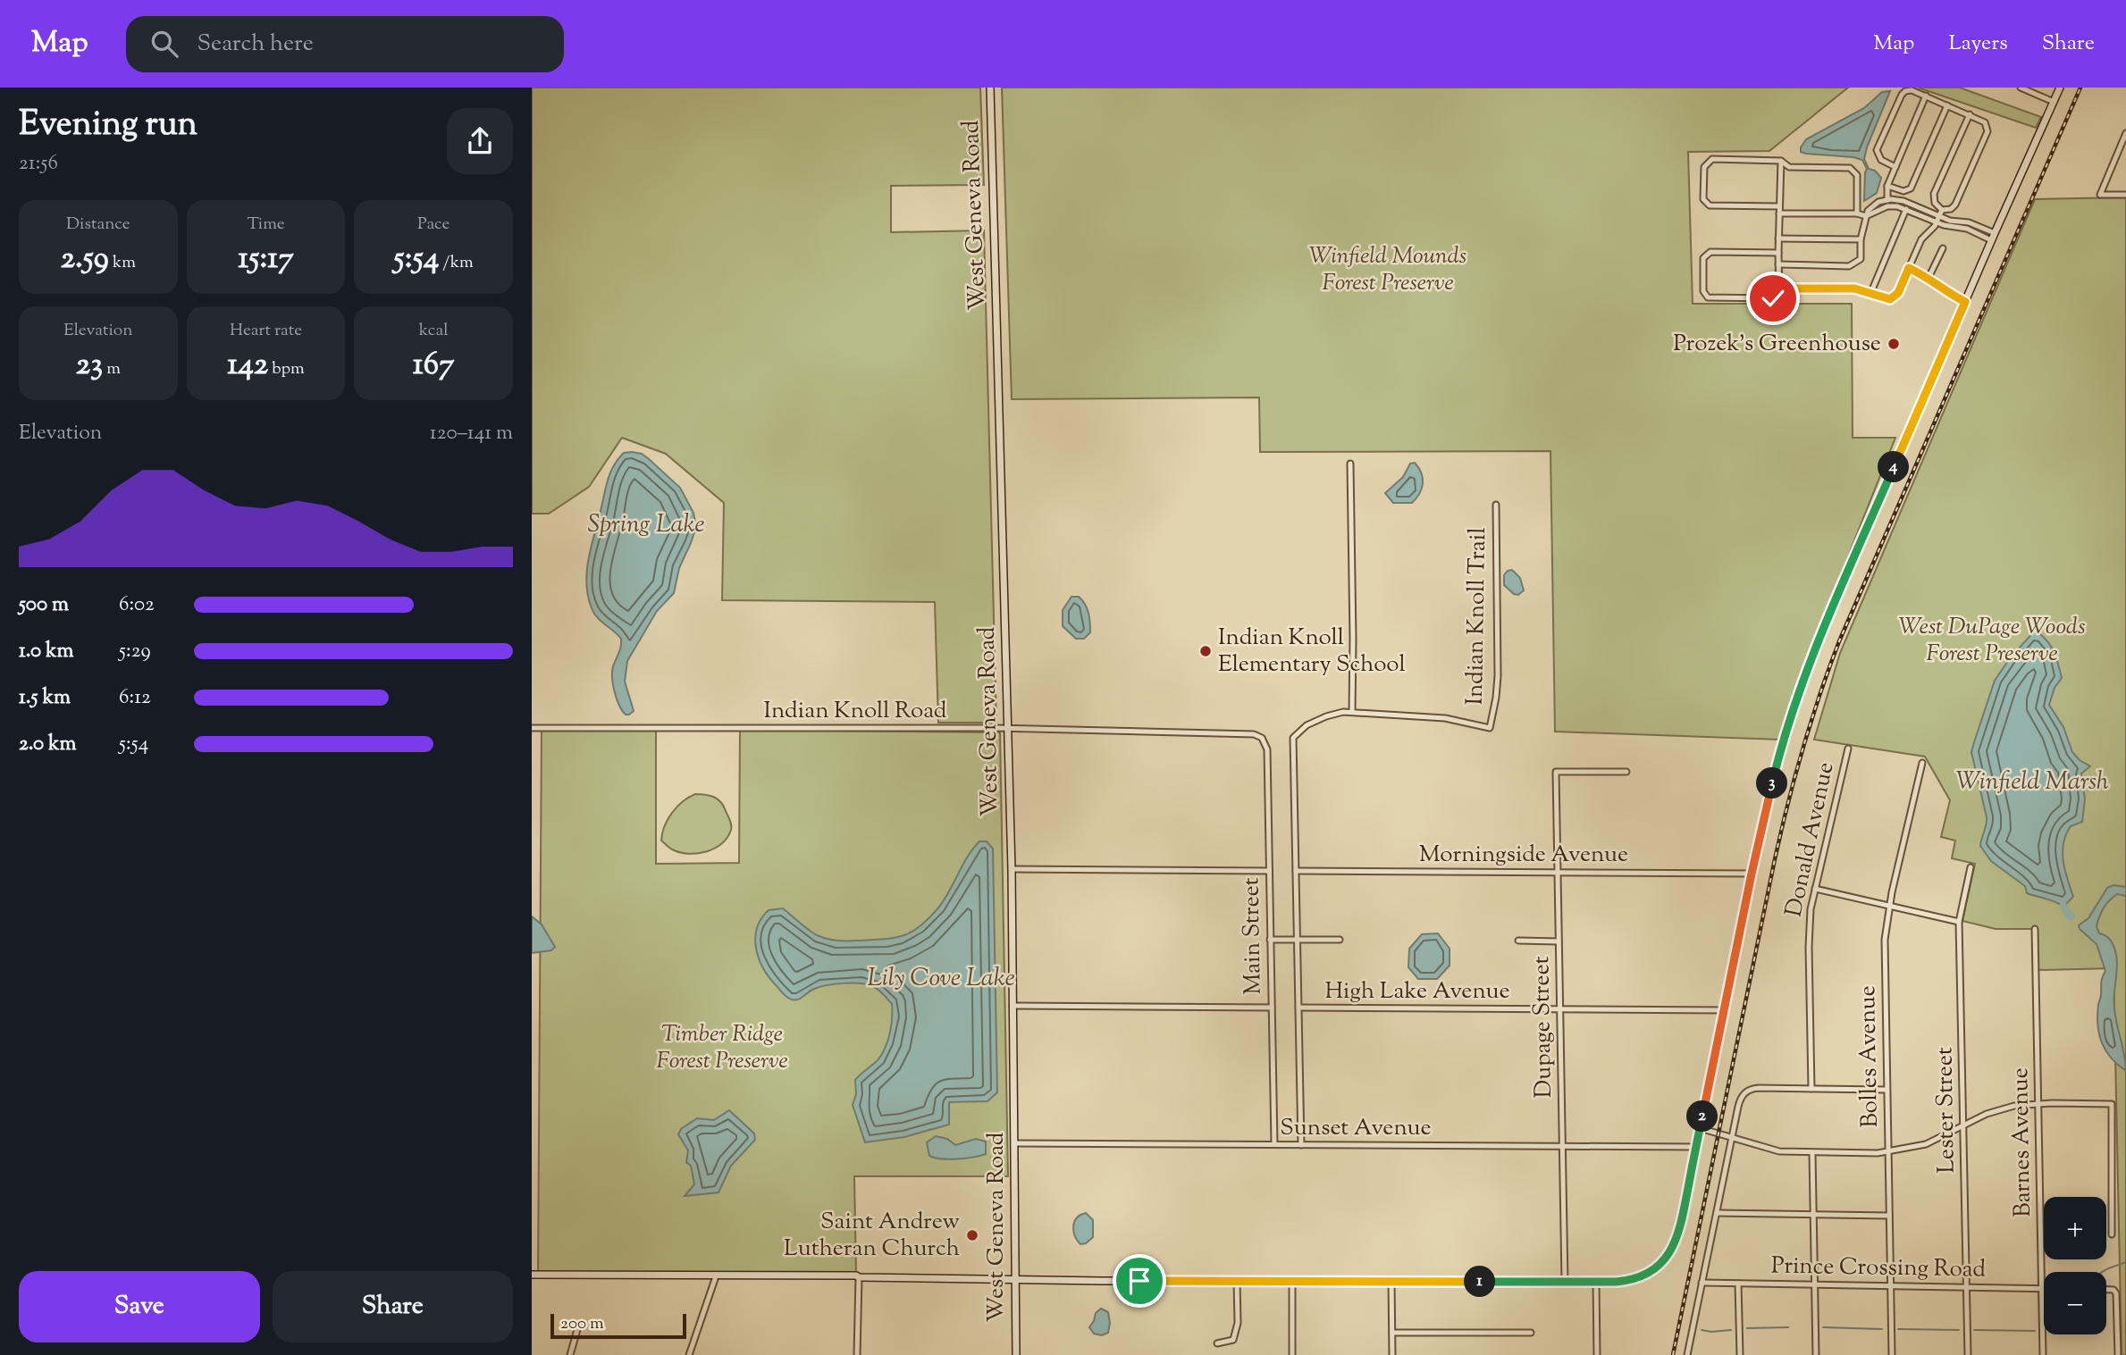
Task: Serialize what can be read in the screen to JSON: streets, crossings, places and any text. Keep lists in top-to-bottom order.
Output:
{
  "streets": {
    "street": [
      "West Geneva Road",
      "Indian Knoll Trail",
      "Indian Knoll Road",
      "Donald Avenue",
      "Morningside Avenue",
      "Main Street",
      "High Lake Avenue",
      "Dupage Street",
      "Bolles Avenue",
      "Lester Street",
      "Sunset Avenue",
      "Barnes Avenue",
      "Prince Crossing Road"
    ]
  },
  "crossings": [
    ["West Geneva Road", "Indian Knoll Road"],
    ["West Geneva Road", "Sunset Avenue"],
    ["Indian Knoll Trail", "Main Street"],
    ["Indian Knoll Road", "Main Street"],
    ["Morningside Avenue", "Main Street"],
    ["Morningside Avenue", "Dupage Street"],
    ["Main Street", "High Lake Avenue"],
    ["Main Street", "Sunset Avenue"],
    ["High Lake Avenue", "Dupage Street"],
    ["Dupage Street", "Sunset Avenue"],
    ["Bolles Avenue", "Prince Crossing Road"],
    ["Lester Street", "Prince Crossing Road"],
    ["Barnes Avenue", "Prince Crossing Road"]
  ],
  "water": ["Spring Lake", "Winfield Marsh", "Lily Cove Lake"],
  "parks": ["Winfield Mounds Forest Preserve", "West DuPage Woods Forest Preserve", "Timber Ridge Forest Preserve"],
  "places": ["Prozek's Greenhouse", "Indian Knoll Elementary School", "Saint Andrew Lutheran Church"],
  "scale_bar": "200 m",
  "page": {
    "header": "Map",
    "search": "Search here",
    "nav": ["Map", "Layers", "Share"],
    "heading": ["Evening run", "21:56"],
    "stats": [
      ["Distance", "2.59 km"],
      ["Time", "15:17"],
      ["Pace", "5:54 /km"],
      ["Elevation", "23 m"],
      ["Heart rate", "142 bpm"],
      ["kcal", "167"]
    ],
    "chart": ["Elevation", "120–141 m"],
    "pins": [
      "4",
      "3",
      "2",
      "1"
    ],
    "list": [
      {
        "name": "500 m",
        "note": "6:02"
      },
      {
        "name": "1.0 km",
        "note": "5:29"
      },
      {
        "name": "1.5 km",
        "note": "6:12"
      },
      {
        "name": "2.0 km",
        "note": "5:54"
      }
    ],
    "map_buttons": ["+", "−"],
    "buttons": ["Save", "Share"],
    "scale": "200 m"
  }
}
